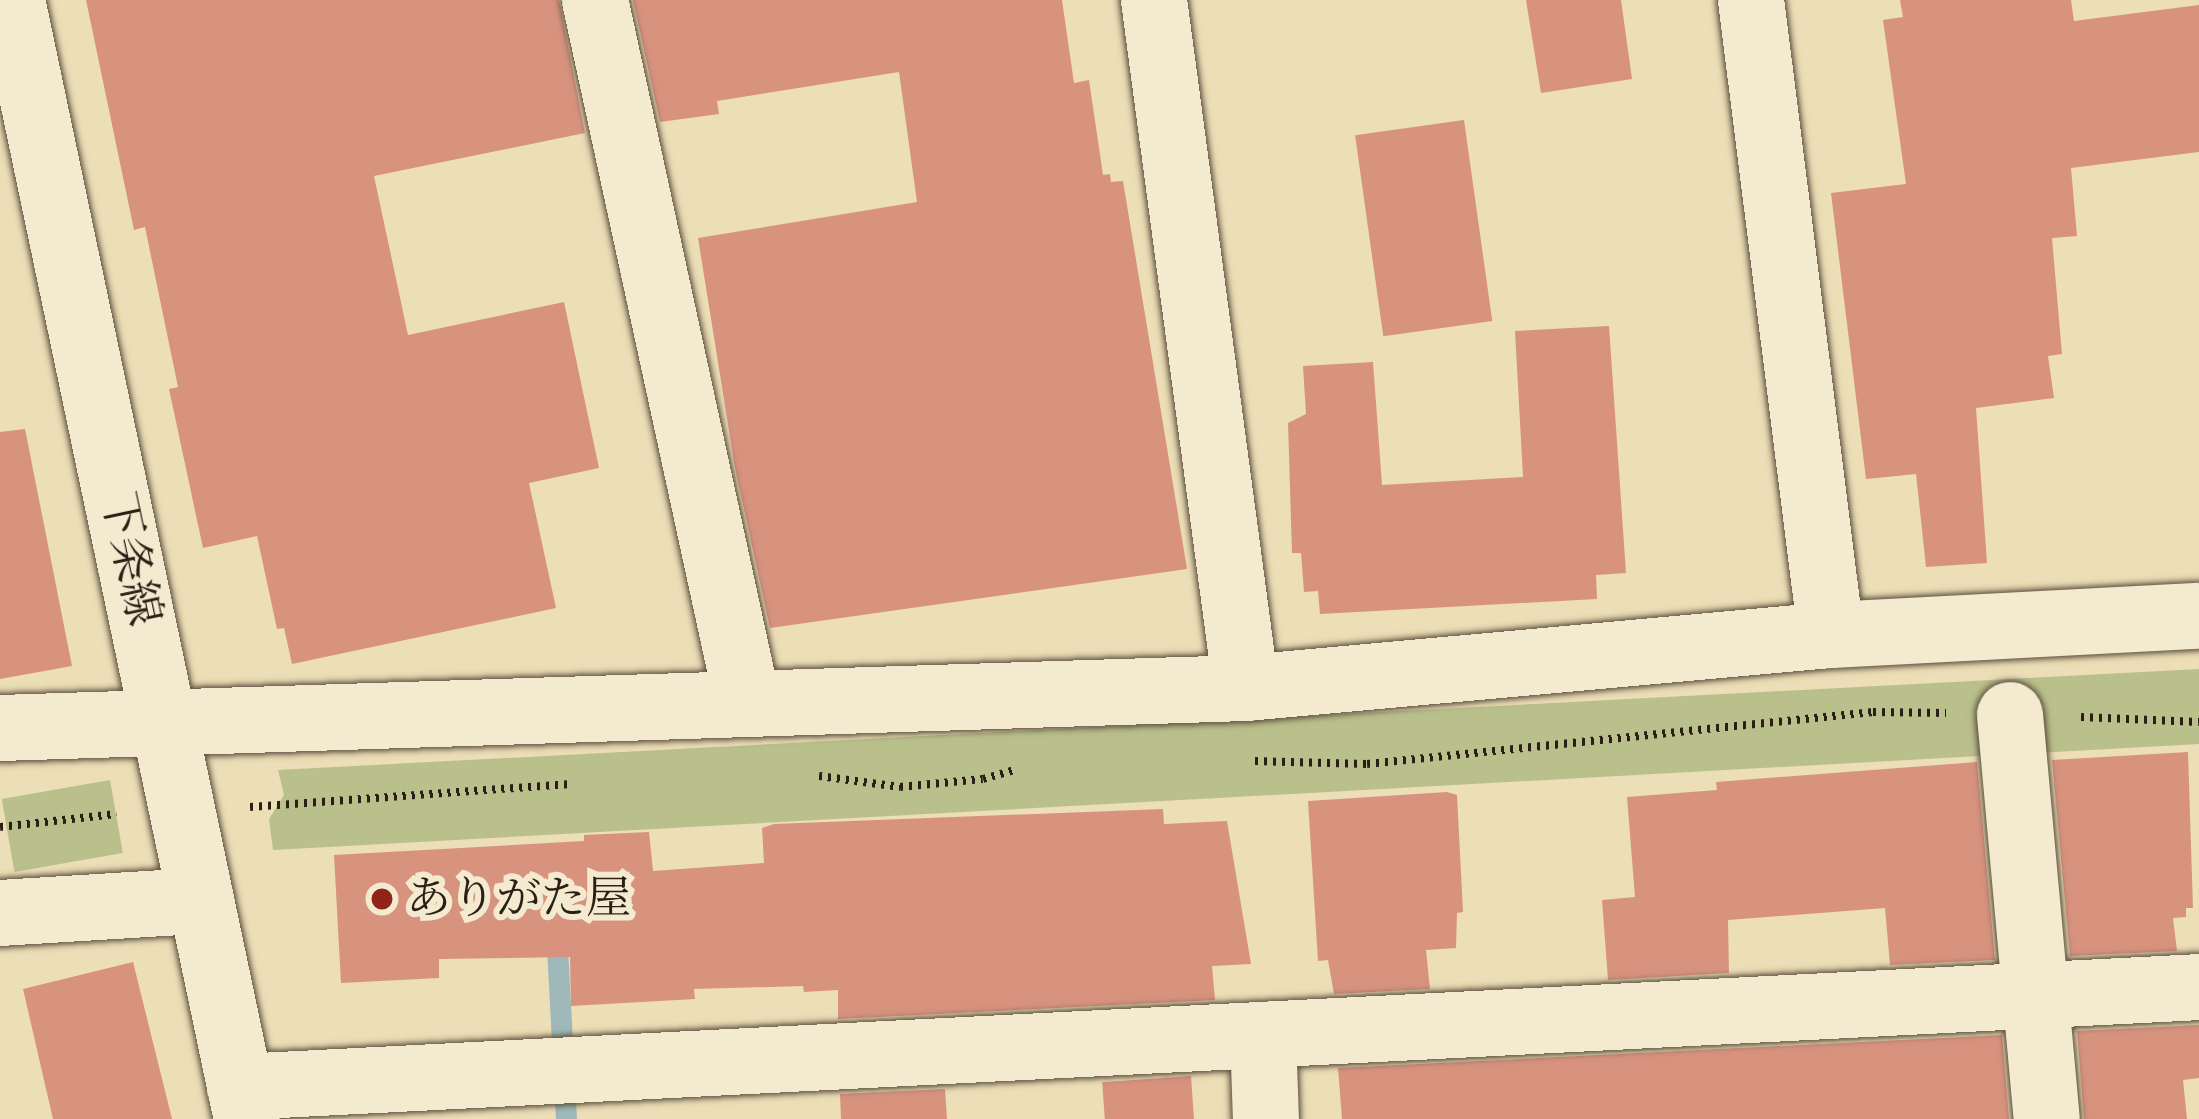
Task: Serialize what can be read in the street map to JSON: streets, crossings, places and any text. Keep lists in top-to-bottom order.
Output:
{
  "streets": {
    "street": ["下条線"]
  },
  "places": ["ありがた屋"]
}
